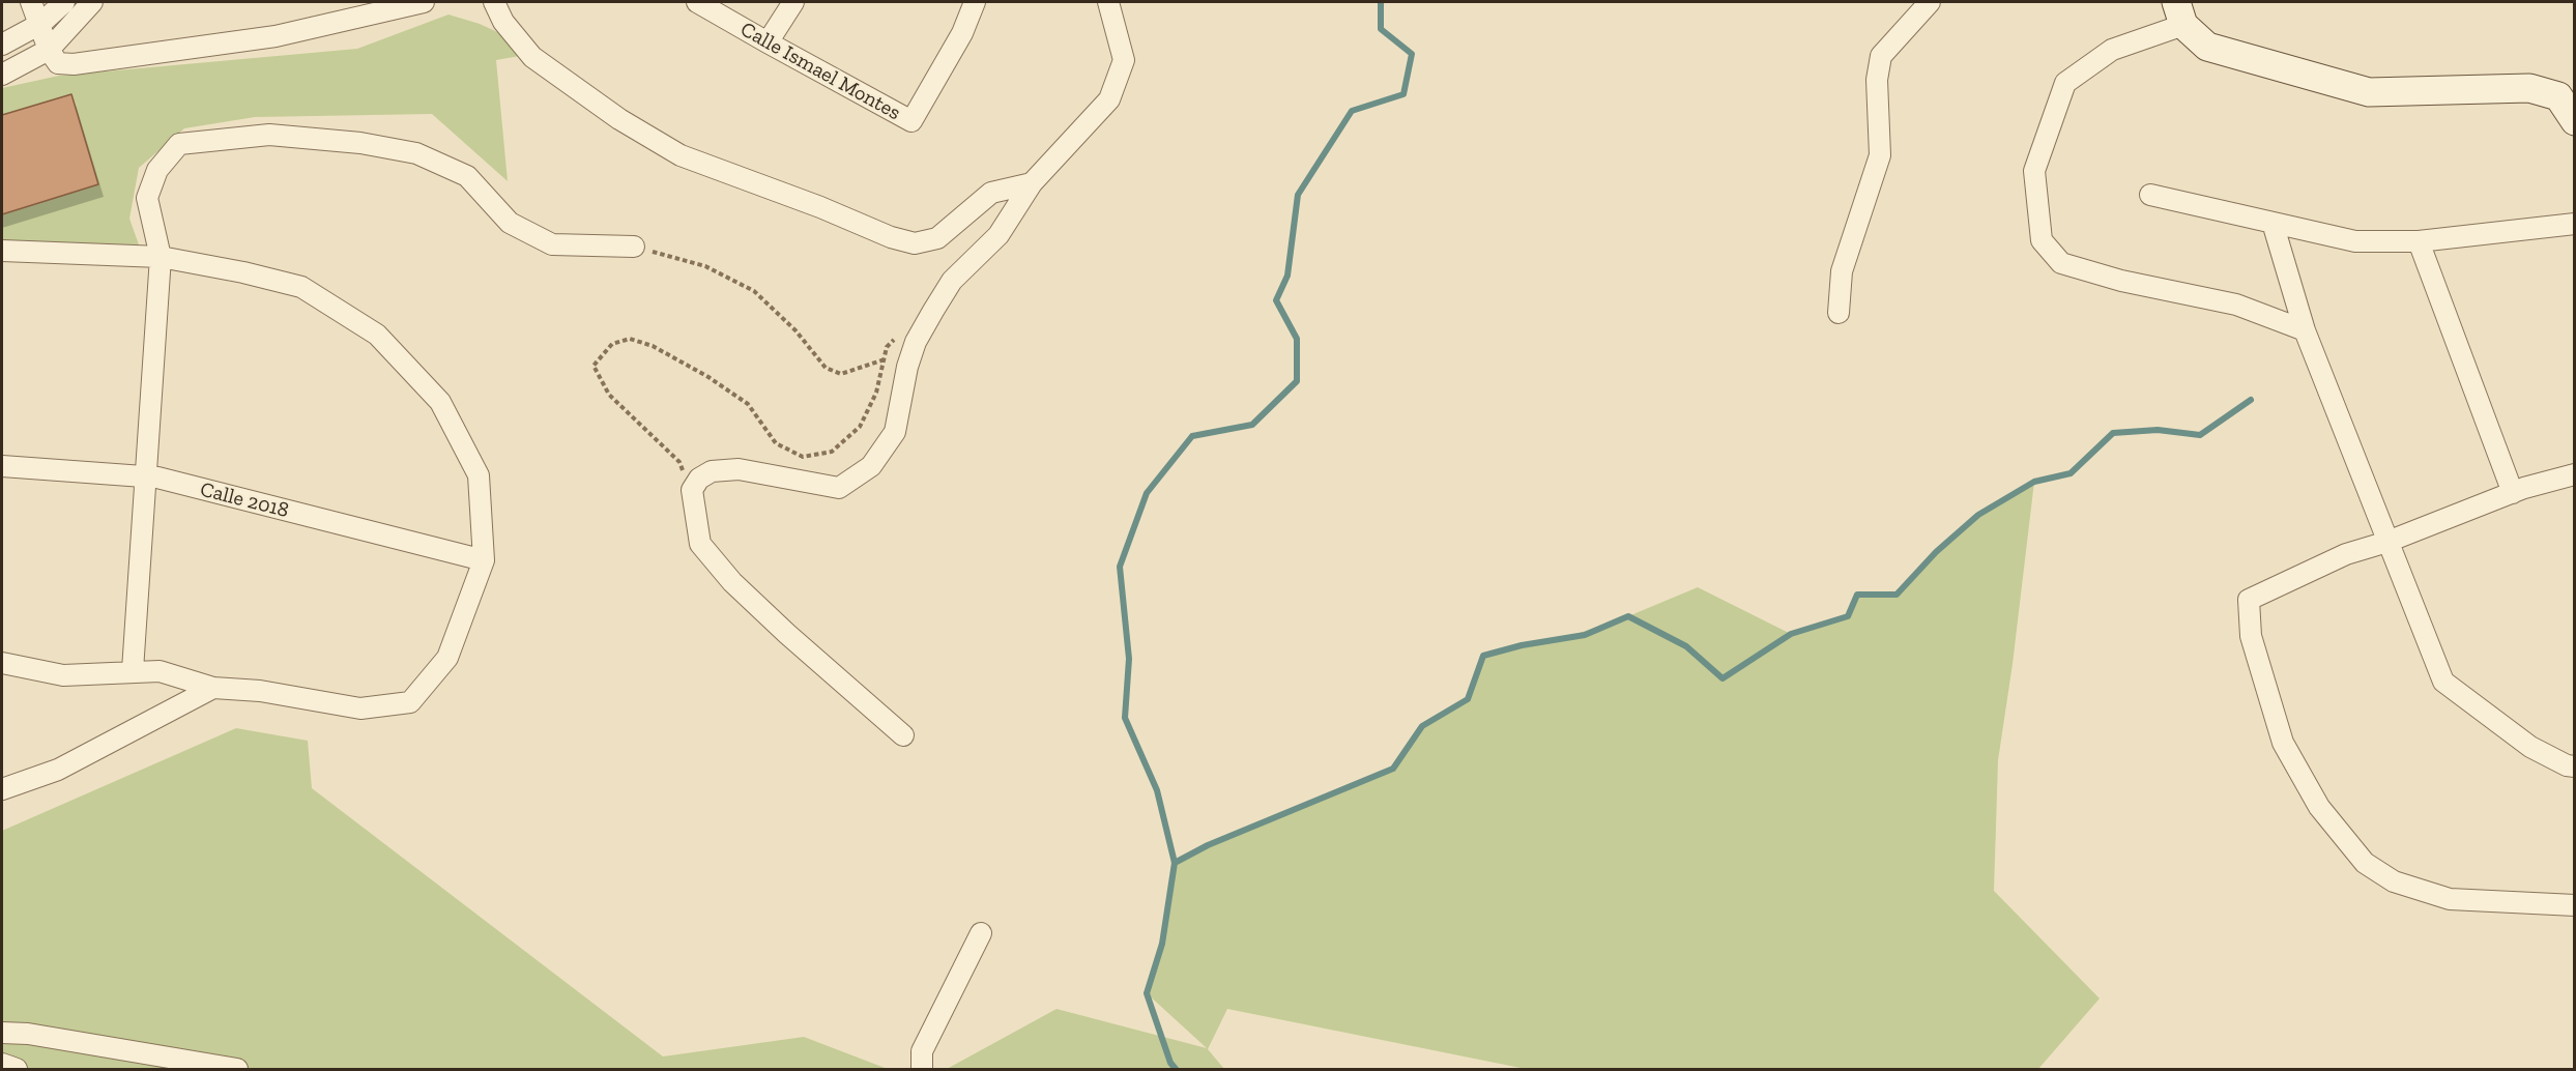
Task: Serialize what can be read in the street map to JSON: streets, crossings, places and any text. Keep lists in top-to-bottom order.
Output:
{
  "streets": {
    "street": ["Calle Ismael Montes", "Calle 2018"]
  }
}
